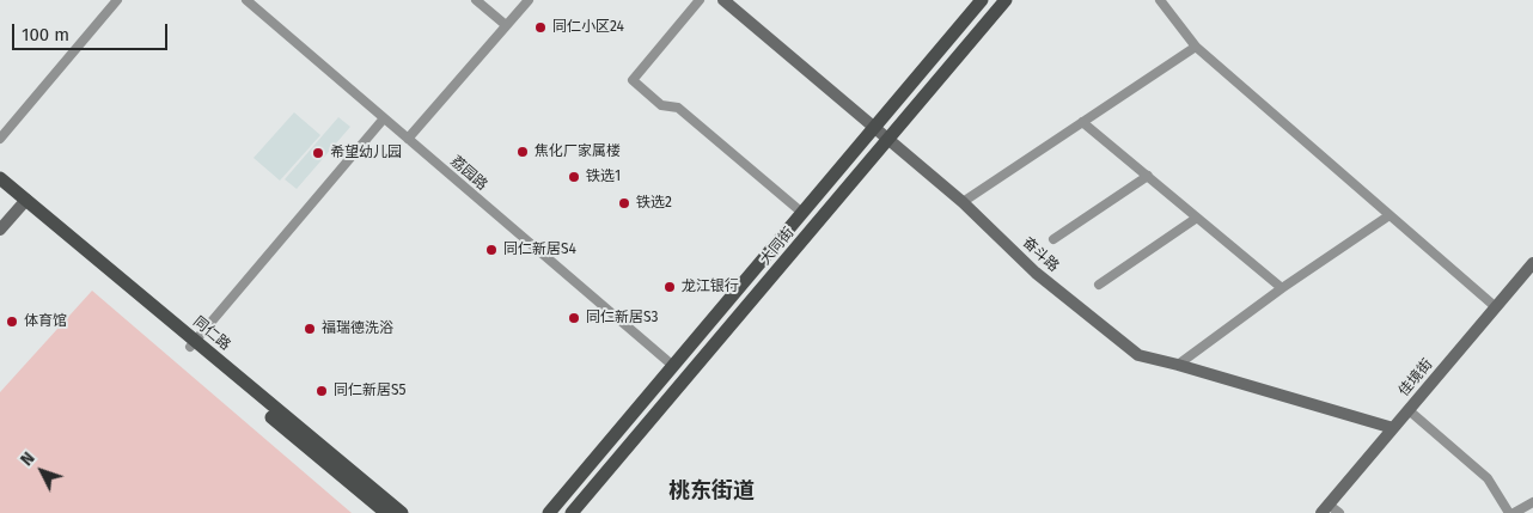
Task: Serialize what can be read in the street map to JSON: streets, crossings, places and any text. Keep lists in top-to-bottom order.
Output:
{
  "streets": {
    "main road": ["大同街", "同仁路"],
    "street": ["荔园路", "奋斗路", "佳境街"]
  },
  "crossings": [
    ["荔园路", "大同街"],
    ["大同街", "奋斗路"],
    ["奋斗路", "佳境街"]
  ],
  "districts": ["桃东街道"],
  "places": [
    "同仁小区24",
    "焦化厂家属楼",
    "希望幼儿园",
    "铁选1",
    "铁选2",
    "同仁新居S4",
    "龙江银行",
    "同仁新居S3",
    "体育馆",
    "福瑞德洗浴",
    "同仁新居S5"
  ],
  "scale_bar": "100 m",
  "north": "top left"
}
